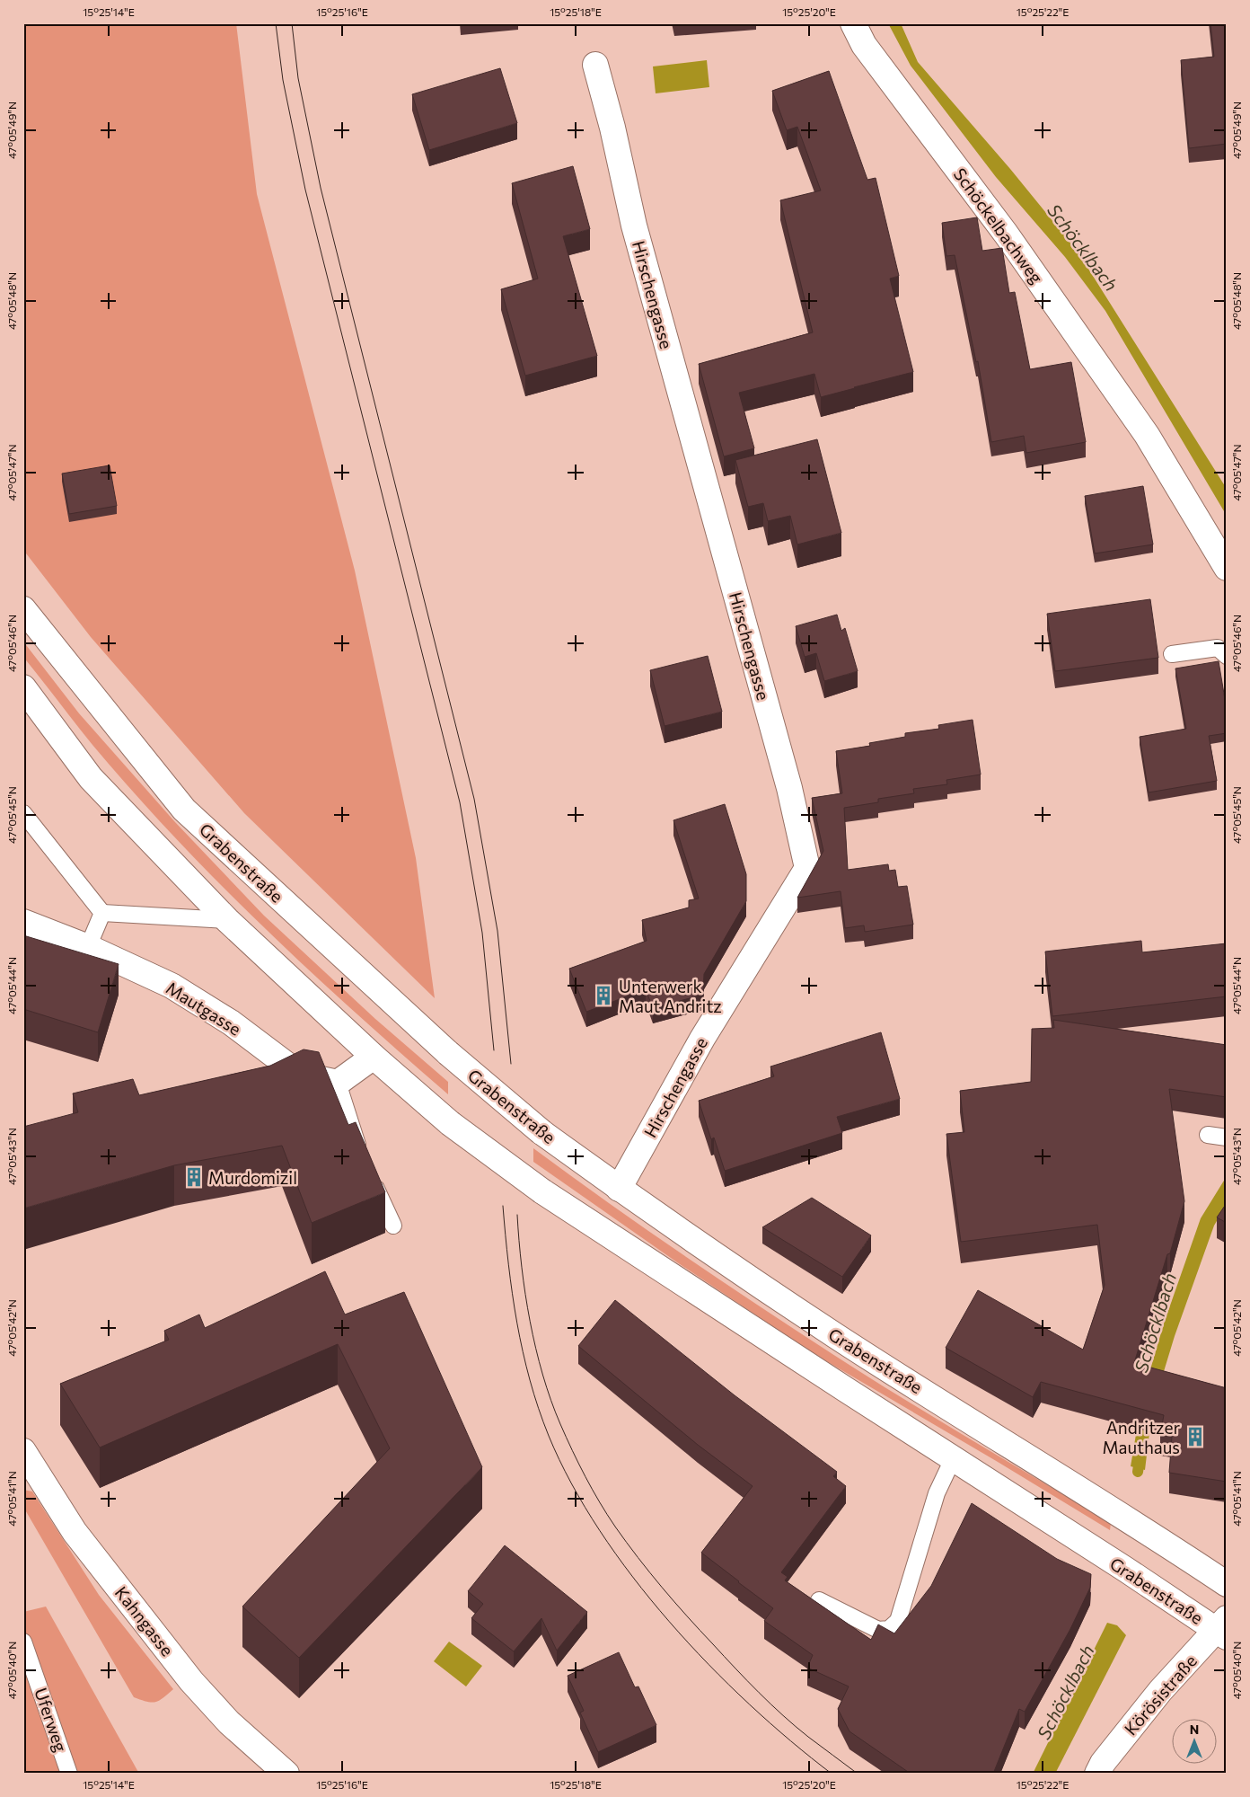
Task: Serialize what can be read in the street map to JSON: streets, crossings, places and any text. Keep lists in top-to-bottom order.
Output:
{
  "streets": {
    "main road": [
      "Schöckelbachweg",
      "Hirschengasse",
      "Grabenstraße",
      "Mautgasse",
      "Kahngasse",
      "Körösistraße"
    ],
    "lane": ["Uferweg"]
  },
  "crossings": [
    ["Hirschengasse", "Grabenstraße"],
    ["Grabenstraße", "Körösistraße"]
  ],
  "water": ["Schöcklbach"],
  "places": {
    "building": ["Unterwerk Maut Andritz", "Murdomizil", "Andritzer Mauthaus"]
  },
  "north": "top",
  "coordinates": [
    "15°25'14\"E",
    "15°25'16\"E",
    "15°25'18\"E",
    "15°25'20\"E",
    "15°25'22\"E",
    "47°05'49\"N",
    "47°05'48\"N",
    "47°05'47\"N",
    "47°05'46\"N",
    "47°05'45\"N",
    "47°05'44\"N",
    "47°05'43\"N",
    "47°05'42\"N",
    "47°05'41\"N",
    "47°05'40\"N"
  ]
}
